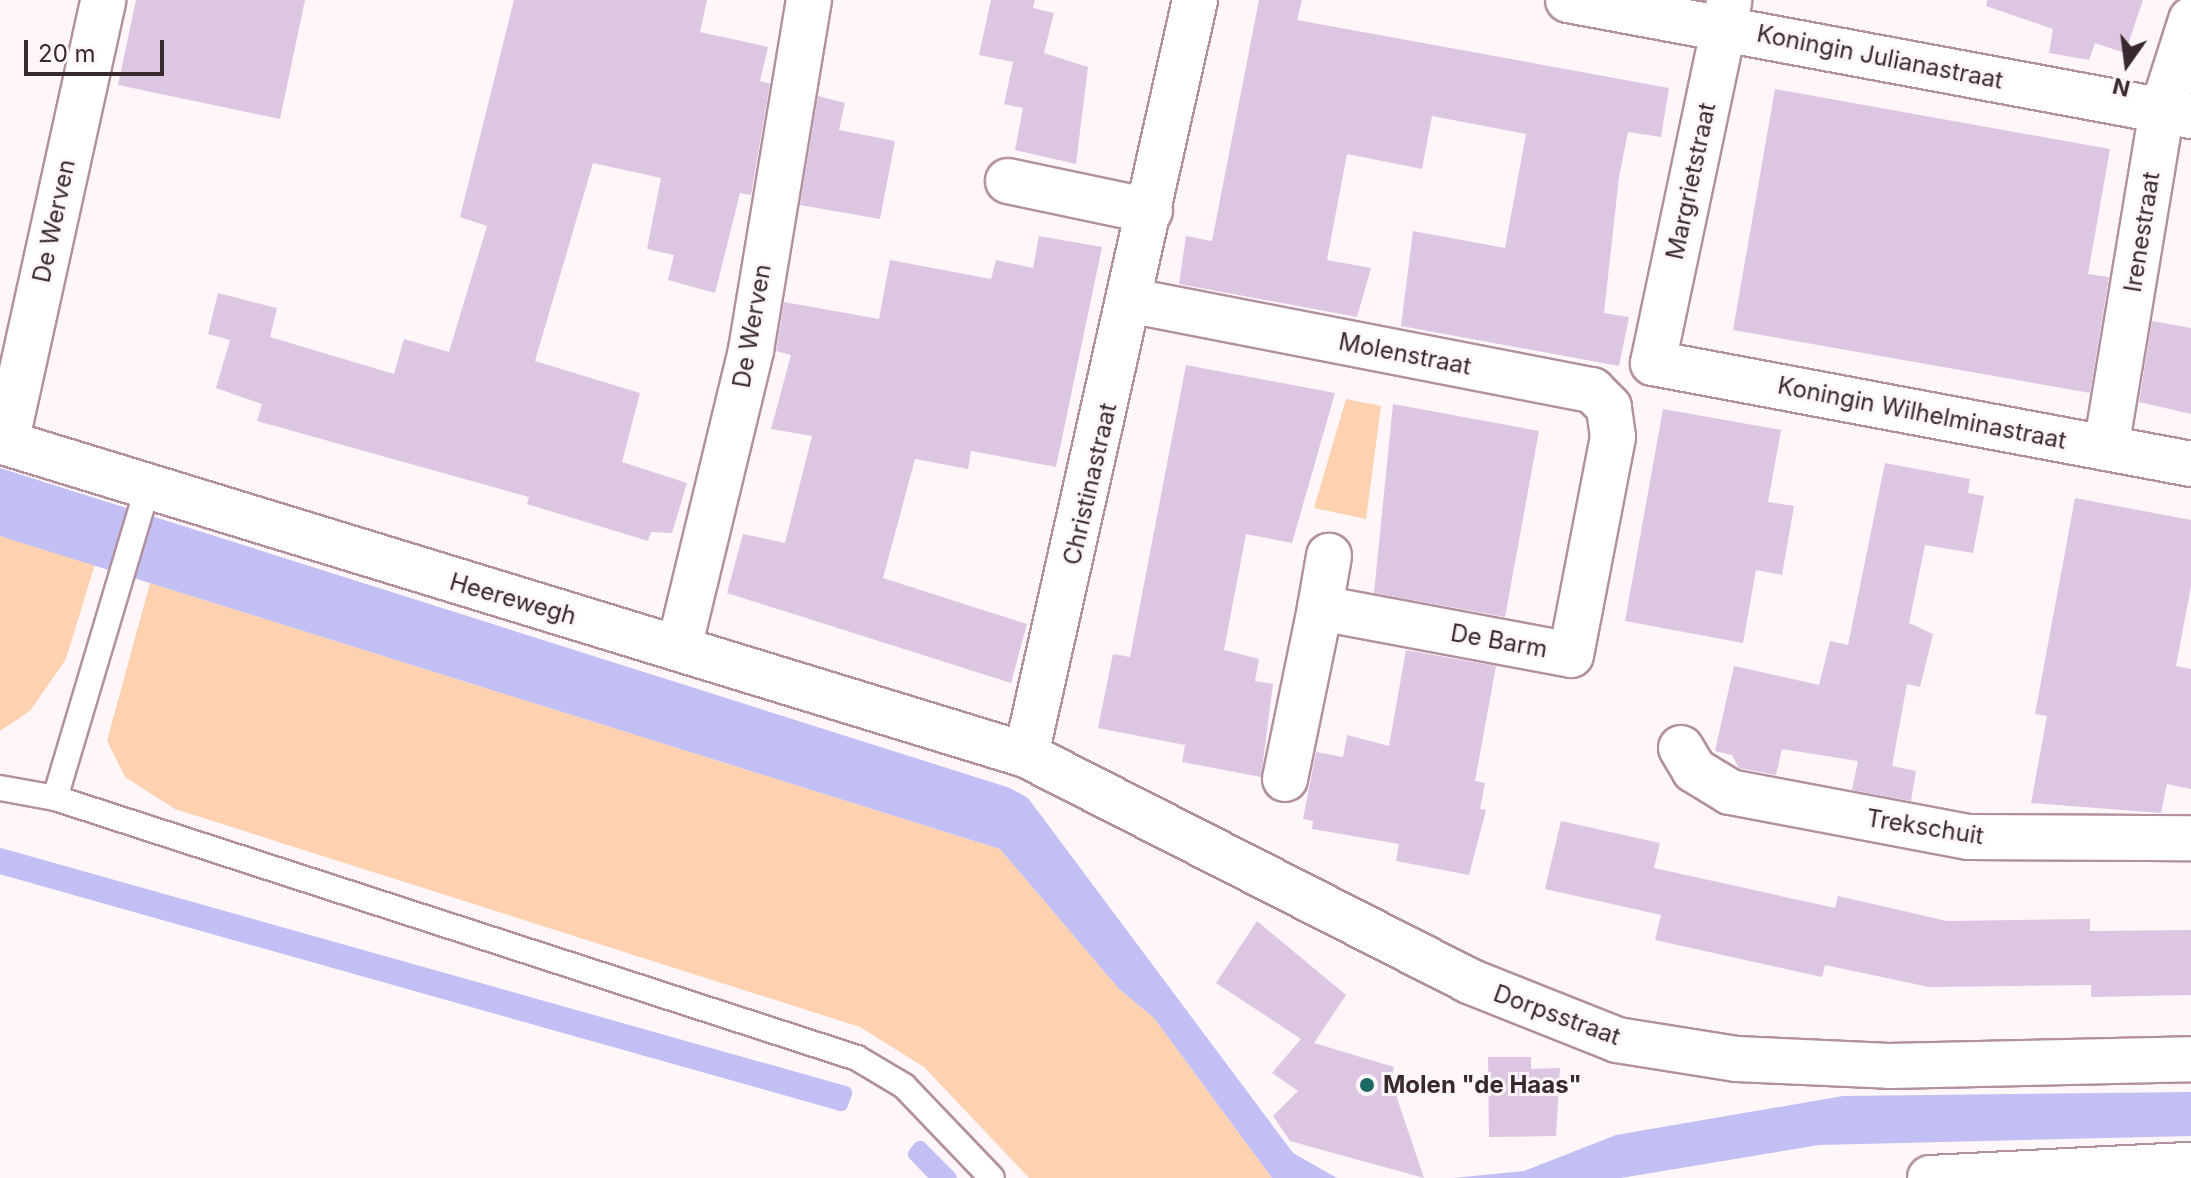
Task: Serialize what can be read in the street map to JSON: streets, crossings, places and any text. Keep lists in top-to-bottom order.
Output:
{
  "streets": {
    "street": [
      "Koningin Julianastraat",
      "Margrietstraat",
      "De Werven",
      "Irenestraat",
      "Molenstraat",
      "Koningin Wilhelminastraat",
      "Christinastraat",
      "Heerewegh",
      "De Barm",
      "Trekschuit",
      "Dorpsstraat"
    ]
  },
  "crossings": [
    ["Koningin Julianastraat", "Margrietstraat"],
    ["Koningin Julianastraat", "Irenestraat"],
    ["Margrietstraat", "Koningin Wilhelminastraat"],
    ["De Werven", "Heerewegh"],
    ["Irenestraat", "Koningin Wilhelminastraat"],
    ["Molenstraat", "Christinastraat"],
    ["Molenstraat", "De Barm"],
    ["Christinastraat", "Heerewegh"],
    ["Christinastraat", "Dorpsstraat"],
    ["Heerewegh", "Dorpsstraat"]
  ],
  "places": ["Molen \"de Haas\""],
  "scale_bar": "20 m",
  "north": "bottom"
}
